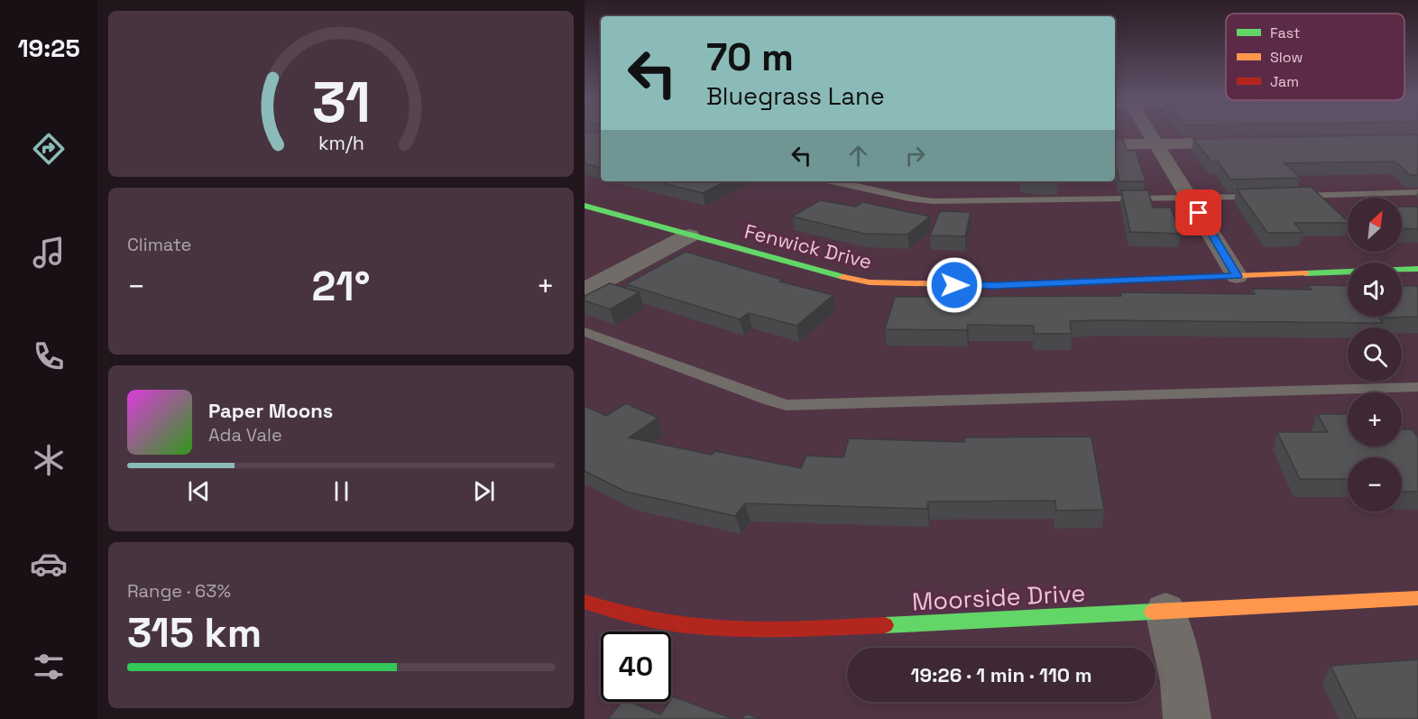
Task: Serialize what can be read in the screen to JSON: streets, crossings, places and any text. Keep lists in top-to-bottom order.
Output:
{
  "streets": {
    "street": ["Fenwick Drive", "Moorside Drive"]
  },
  "legend": ["Fast", "Slow", "Jam"],
  "north": "top right",
  "page": {
    "tabs": "19:25",
    "turn": ["70 m", "Bluegrass Lane"],
    "tile": [
      "Climate",
      ["Range · 63%", "315 km"]
    ],
    "map_buttons": ["+", "−"],
    "heat": ["−", "21°", "+"],
    "song": ["Paper Moons", "Ada Vale"],
    "limit": "40",
    "trip": "19:26 · 1 min · 110 m",
    "gauge": ["31", "km/h"]
  }
}
